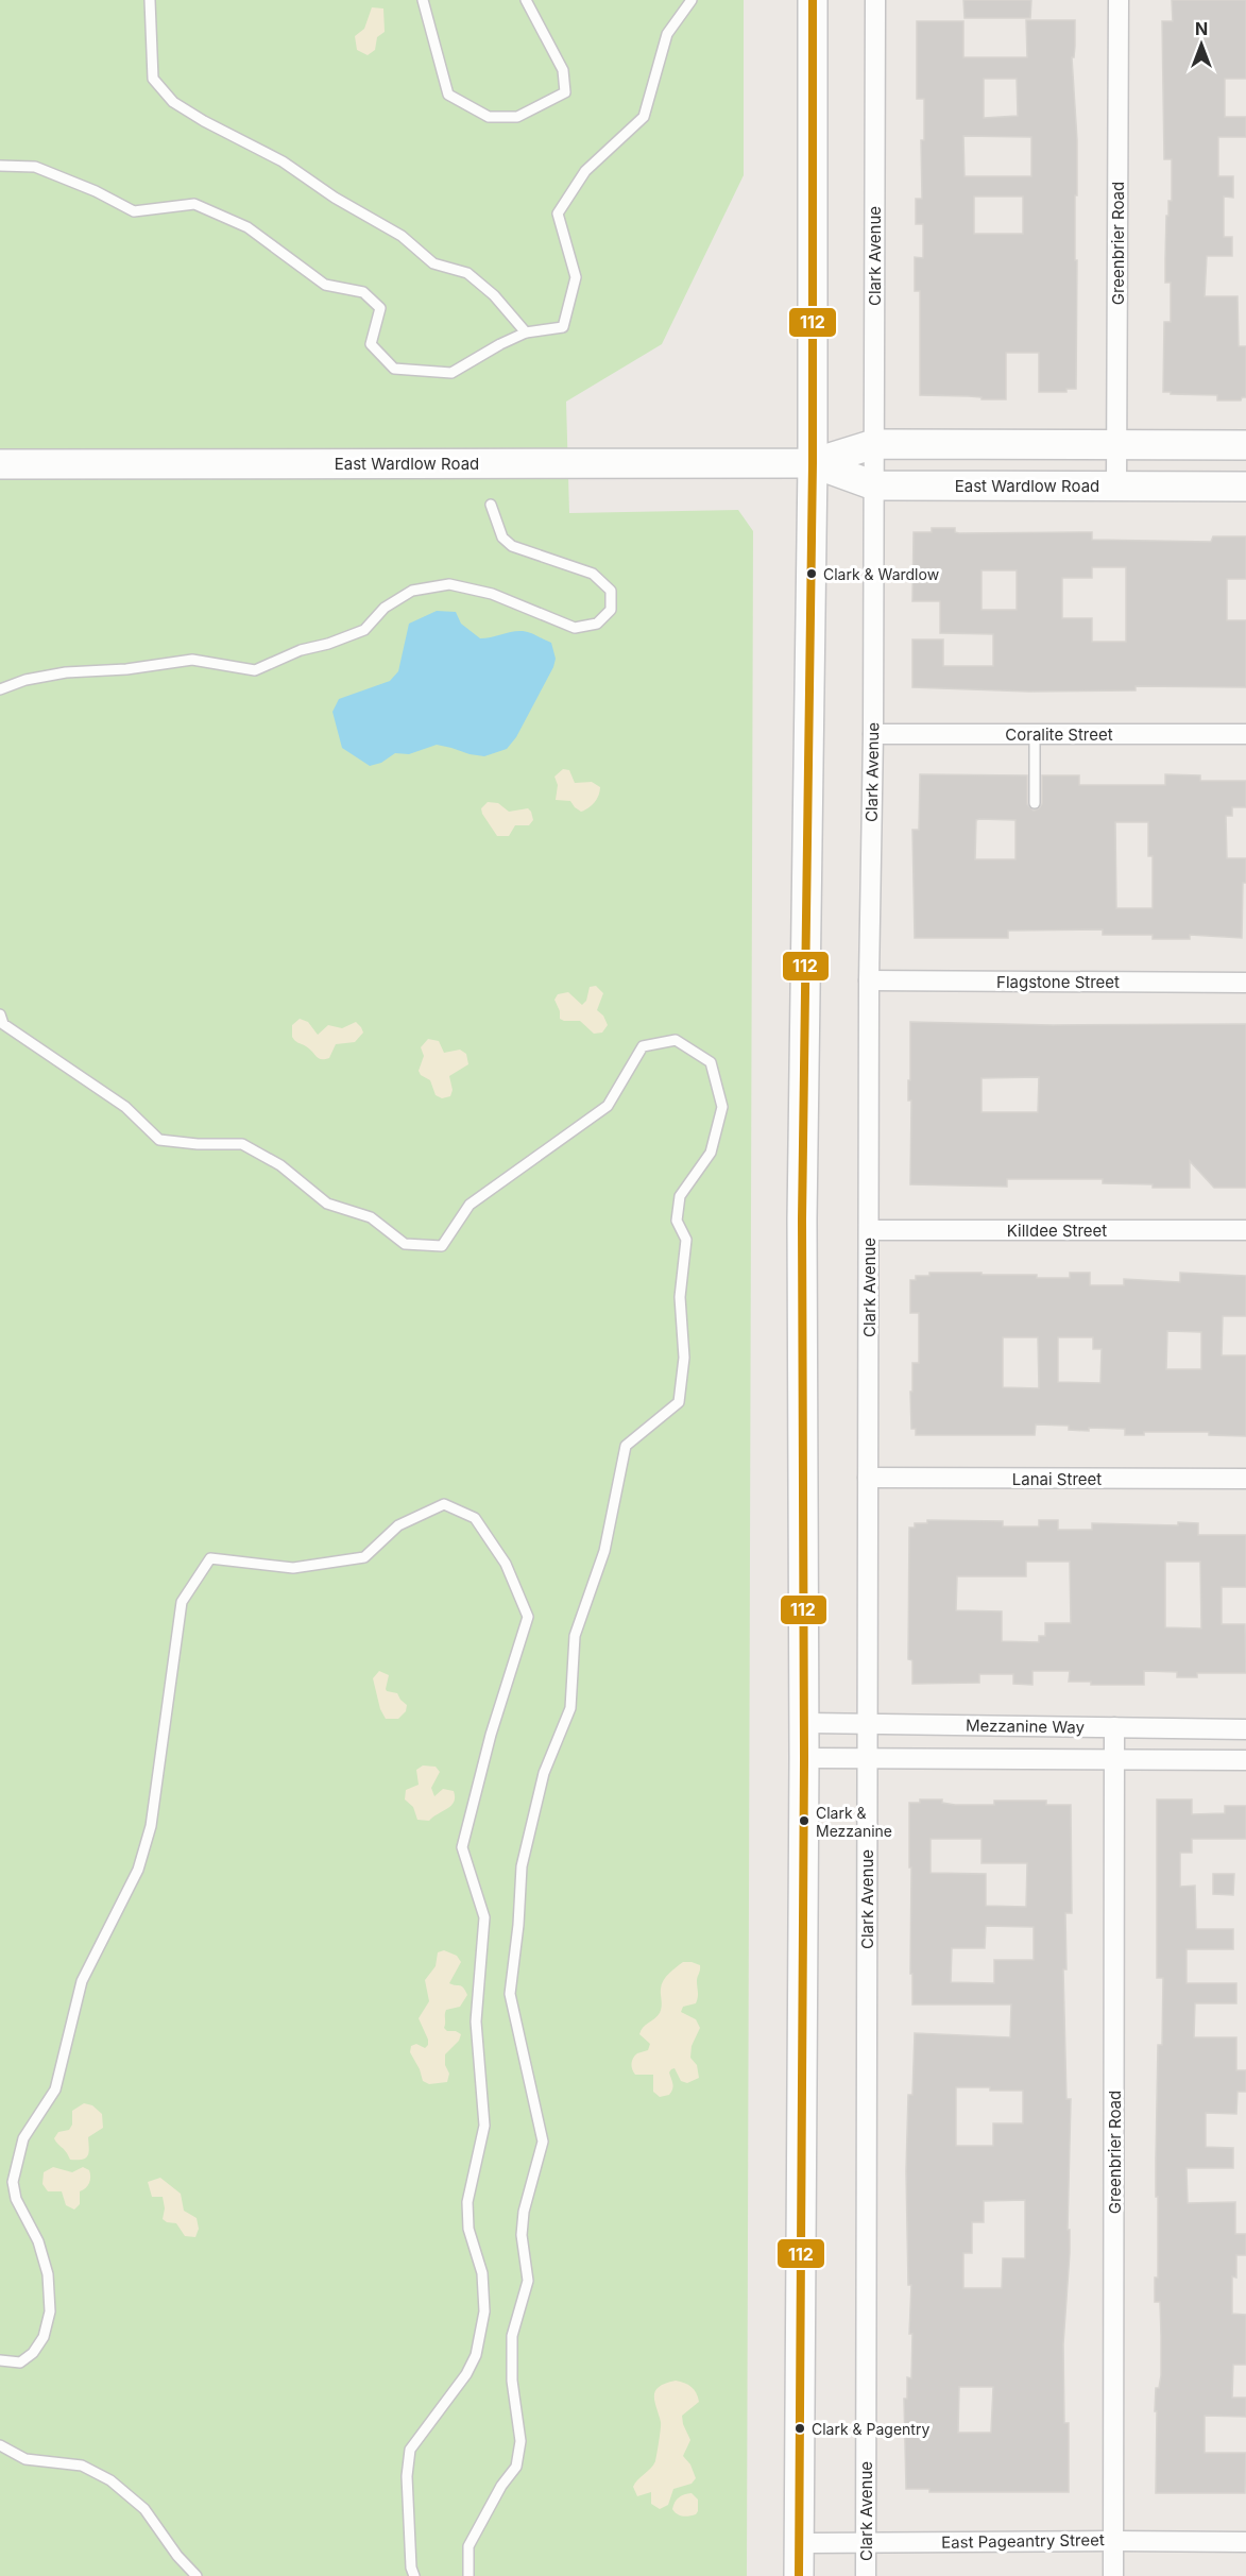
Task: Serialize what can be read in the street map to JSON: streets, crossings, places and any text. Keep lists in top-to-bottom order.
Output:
{
  "streets": {
    "main road": ["East Wardlow Road"],
    "street": [
      "Greenbrier Road",
      "Clark Avenue",
      "Coralite Street",
      "Flagstone Street",
      "Killdee Street",
      "Lanai Street",
      "Mezzanine Way",
      "East Pageantry Street"
    ]
  },
  "crossings": [
    ["Greenbrier Road", "East Wardlow Road"],
    ["Greenbrier Road", "Mezzanine Way"],
    ["Greenbrier Road", "East Pageantry Street"],
    ["Clark Avenue", "East Wardlow Road"],
    ["Clark Avenue", "Coralite Street"],
    ["Clark Avenue", "Flagstone Street"],
    ["Clark Avenue", "Killdee Street"],
    ["Clark Avenue", "Lanai Street"],
    ["Clark Avenue", "Mezzanine Way"],
    ["Clark Avenue", "East Pageantry Street"]
  ],
  "places": ["Clark & Wardlow", "Clark & Mezzanine", "Clark & Pagentry"],
  "lines": ["transit line 112"],
  "north": "top"
}
